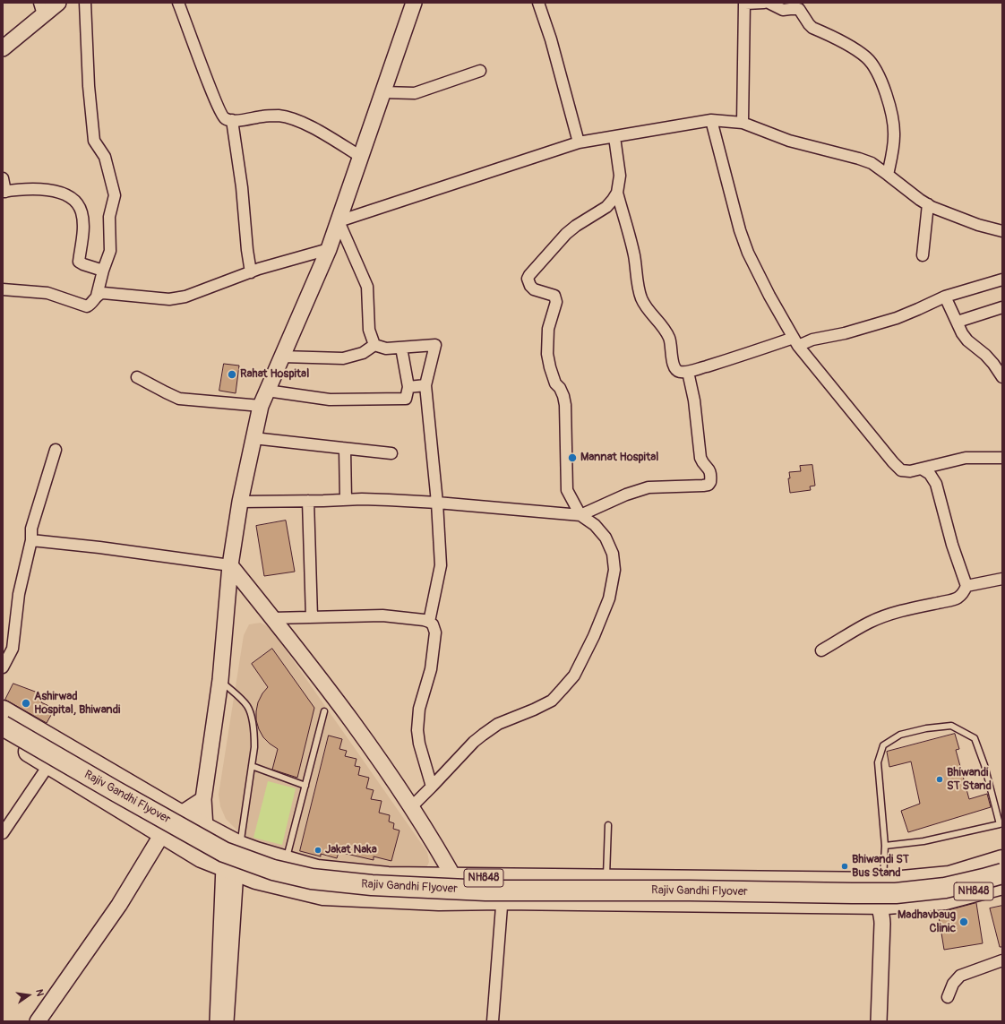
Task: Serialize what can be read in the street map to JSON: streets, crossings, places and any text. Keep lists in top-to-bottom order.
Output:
{
  "streets": {
    "highway": ["Rajiv Gandhi Flyover", "NH848"]
  },
  "places": [
    "Rahat Hospital",
    "Mannat Hospital",
    "Ashirwad Hospital, Bhiwandi",
    "Bhiwandi ST Stand",
    "Jakat Naka",
    "Bhiwandi ST Bus Stand",
    "Madhavbaug Clinic"
  ],
  "north": "right"
}
